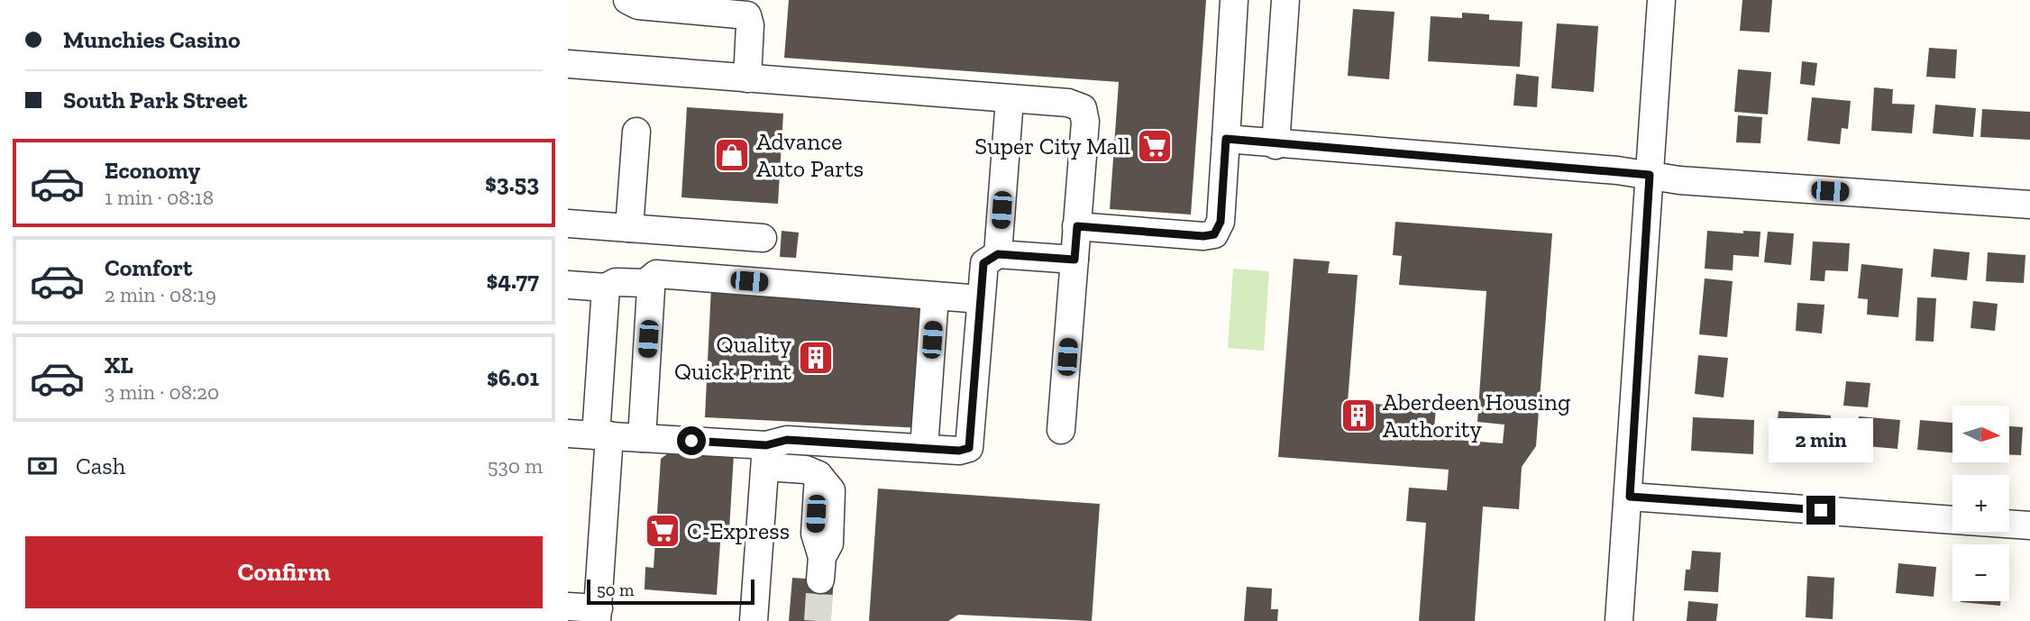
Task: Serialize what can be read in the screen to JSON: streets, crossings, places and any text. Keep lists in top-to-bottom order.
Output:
{
  "places": {
    "supermarket": ["Super City Mall", "C-Express"],
    "shop": ["Advance Auto Parts"],
    "building": ["Quality Quick Print", "Aberdeen Housing Authority"]
  },
  "scale_bar": "50 m",
  "north": "right",
  "page": {
    "banner": ["Munchies Casino", "South Park Street"],
    "list": [
      {
        "name": "Economy",
        "note": "1 min · 08:18",
        "value": "$3.53"
      },
      {
        "name": "Comfort",
        "note": "2 min · 08:19",
        "value": "$4.77"
      },
      {
        "name": "XL",
        "note": "3 min · 08:20",
        "value": "$6.01"
      }
    ],
    "map_buttons": ["+", "−"],
    "bubble": "2 min",
    "pay": ["Cash", "530 m"],
    "buttons": "Confirm",
    "scale": "50 m"
  }
}
